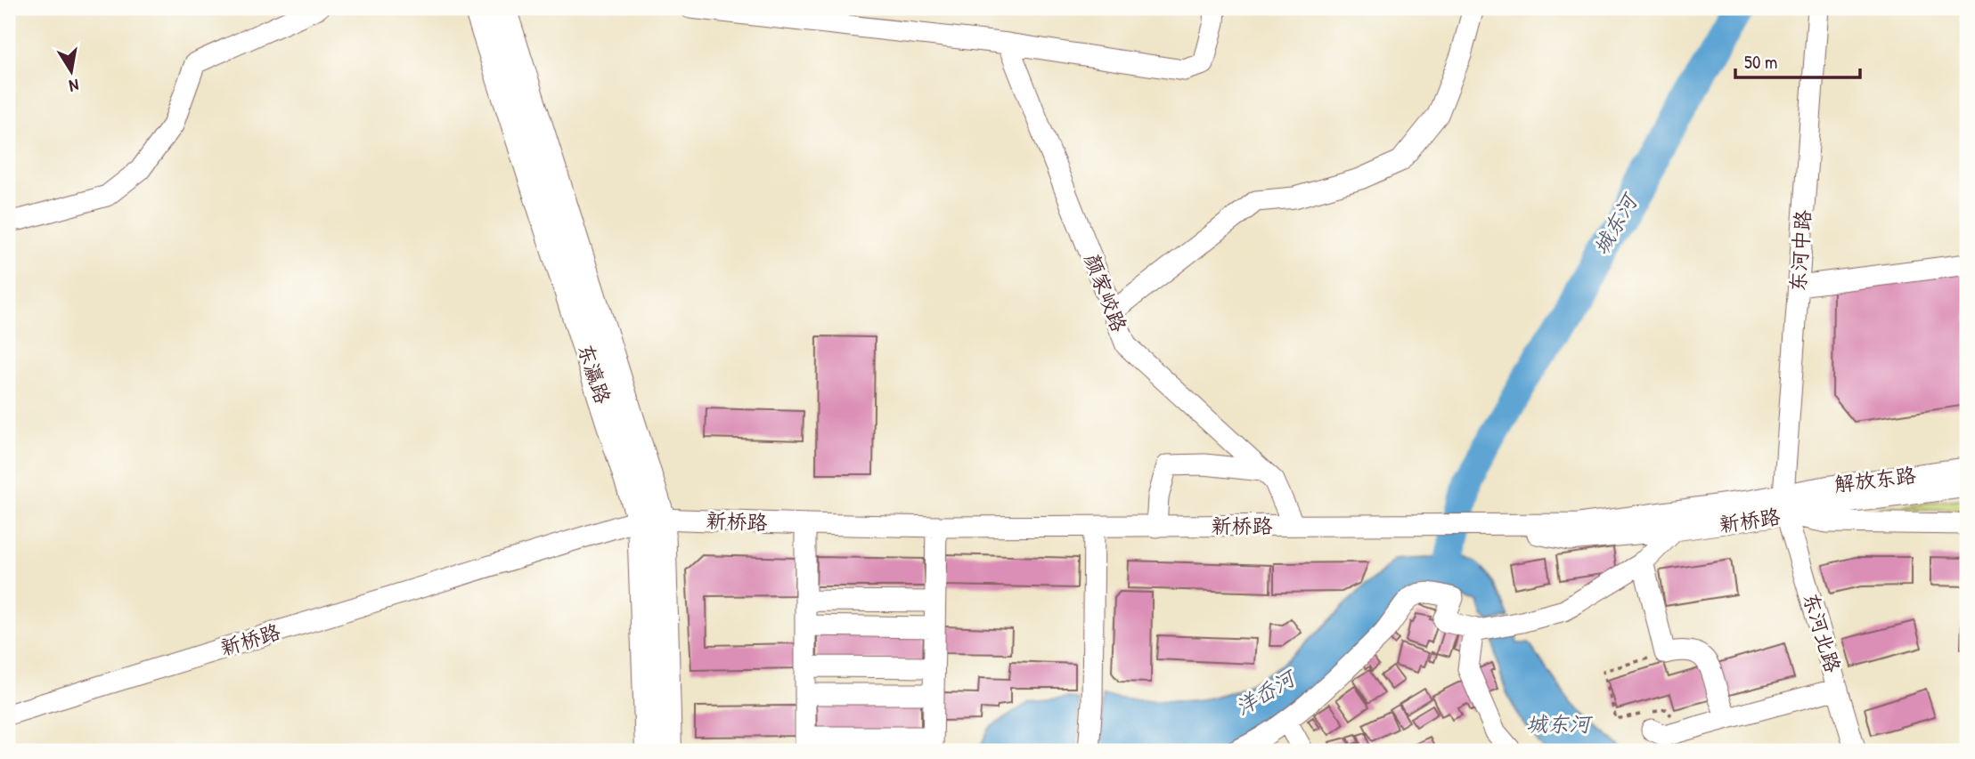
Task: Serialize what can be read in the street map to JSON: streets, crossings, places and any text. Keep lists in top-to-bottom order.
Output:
{
  "streets": {
    "main road": ["东瀛路"],
    "street": [
      "东河中路",
      "颜家峧路",
      "解放东路",
      "新桥路",
      "东河北路"
    ]
  },
  "crossings": [
    ["东河中路", "解放东路"],
    ["东河中路", "新桥路"],
    ["东河中路", "东河北路"],
    ["颜家峧路", "新桥路"],
    ["东瀛路", "新桥路"],
    ["解放东路", "新桥路"],
    ["解放东路", "东河北路"],
    ["新桥路", "东河北路"]
  ],
  "water": ["城东河", "洋岙河"],
  "scale_bar": "50 m",
  "north": "bottom"
}
